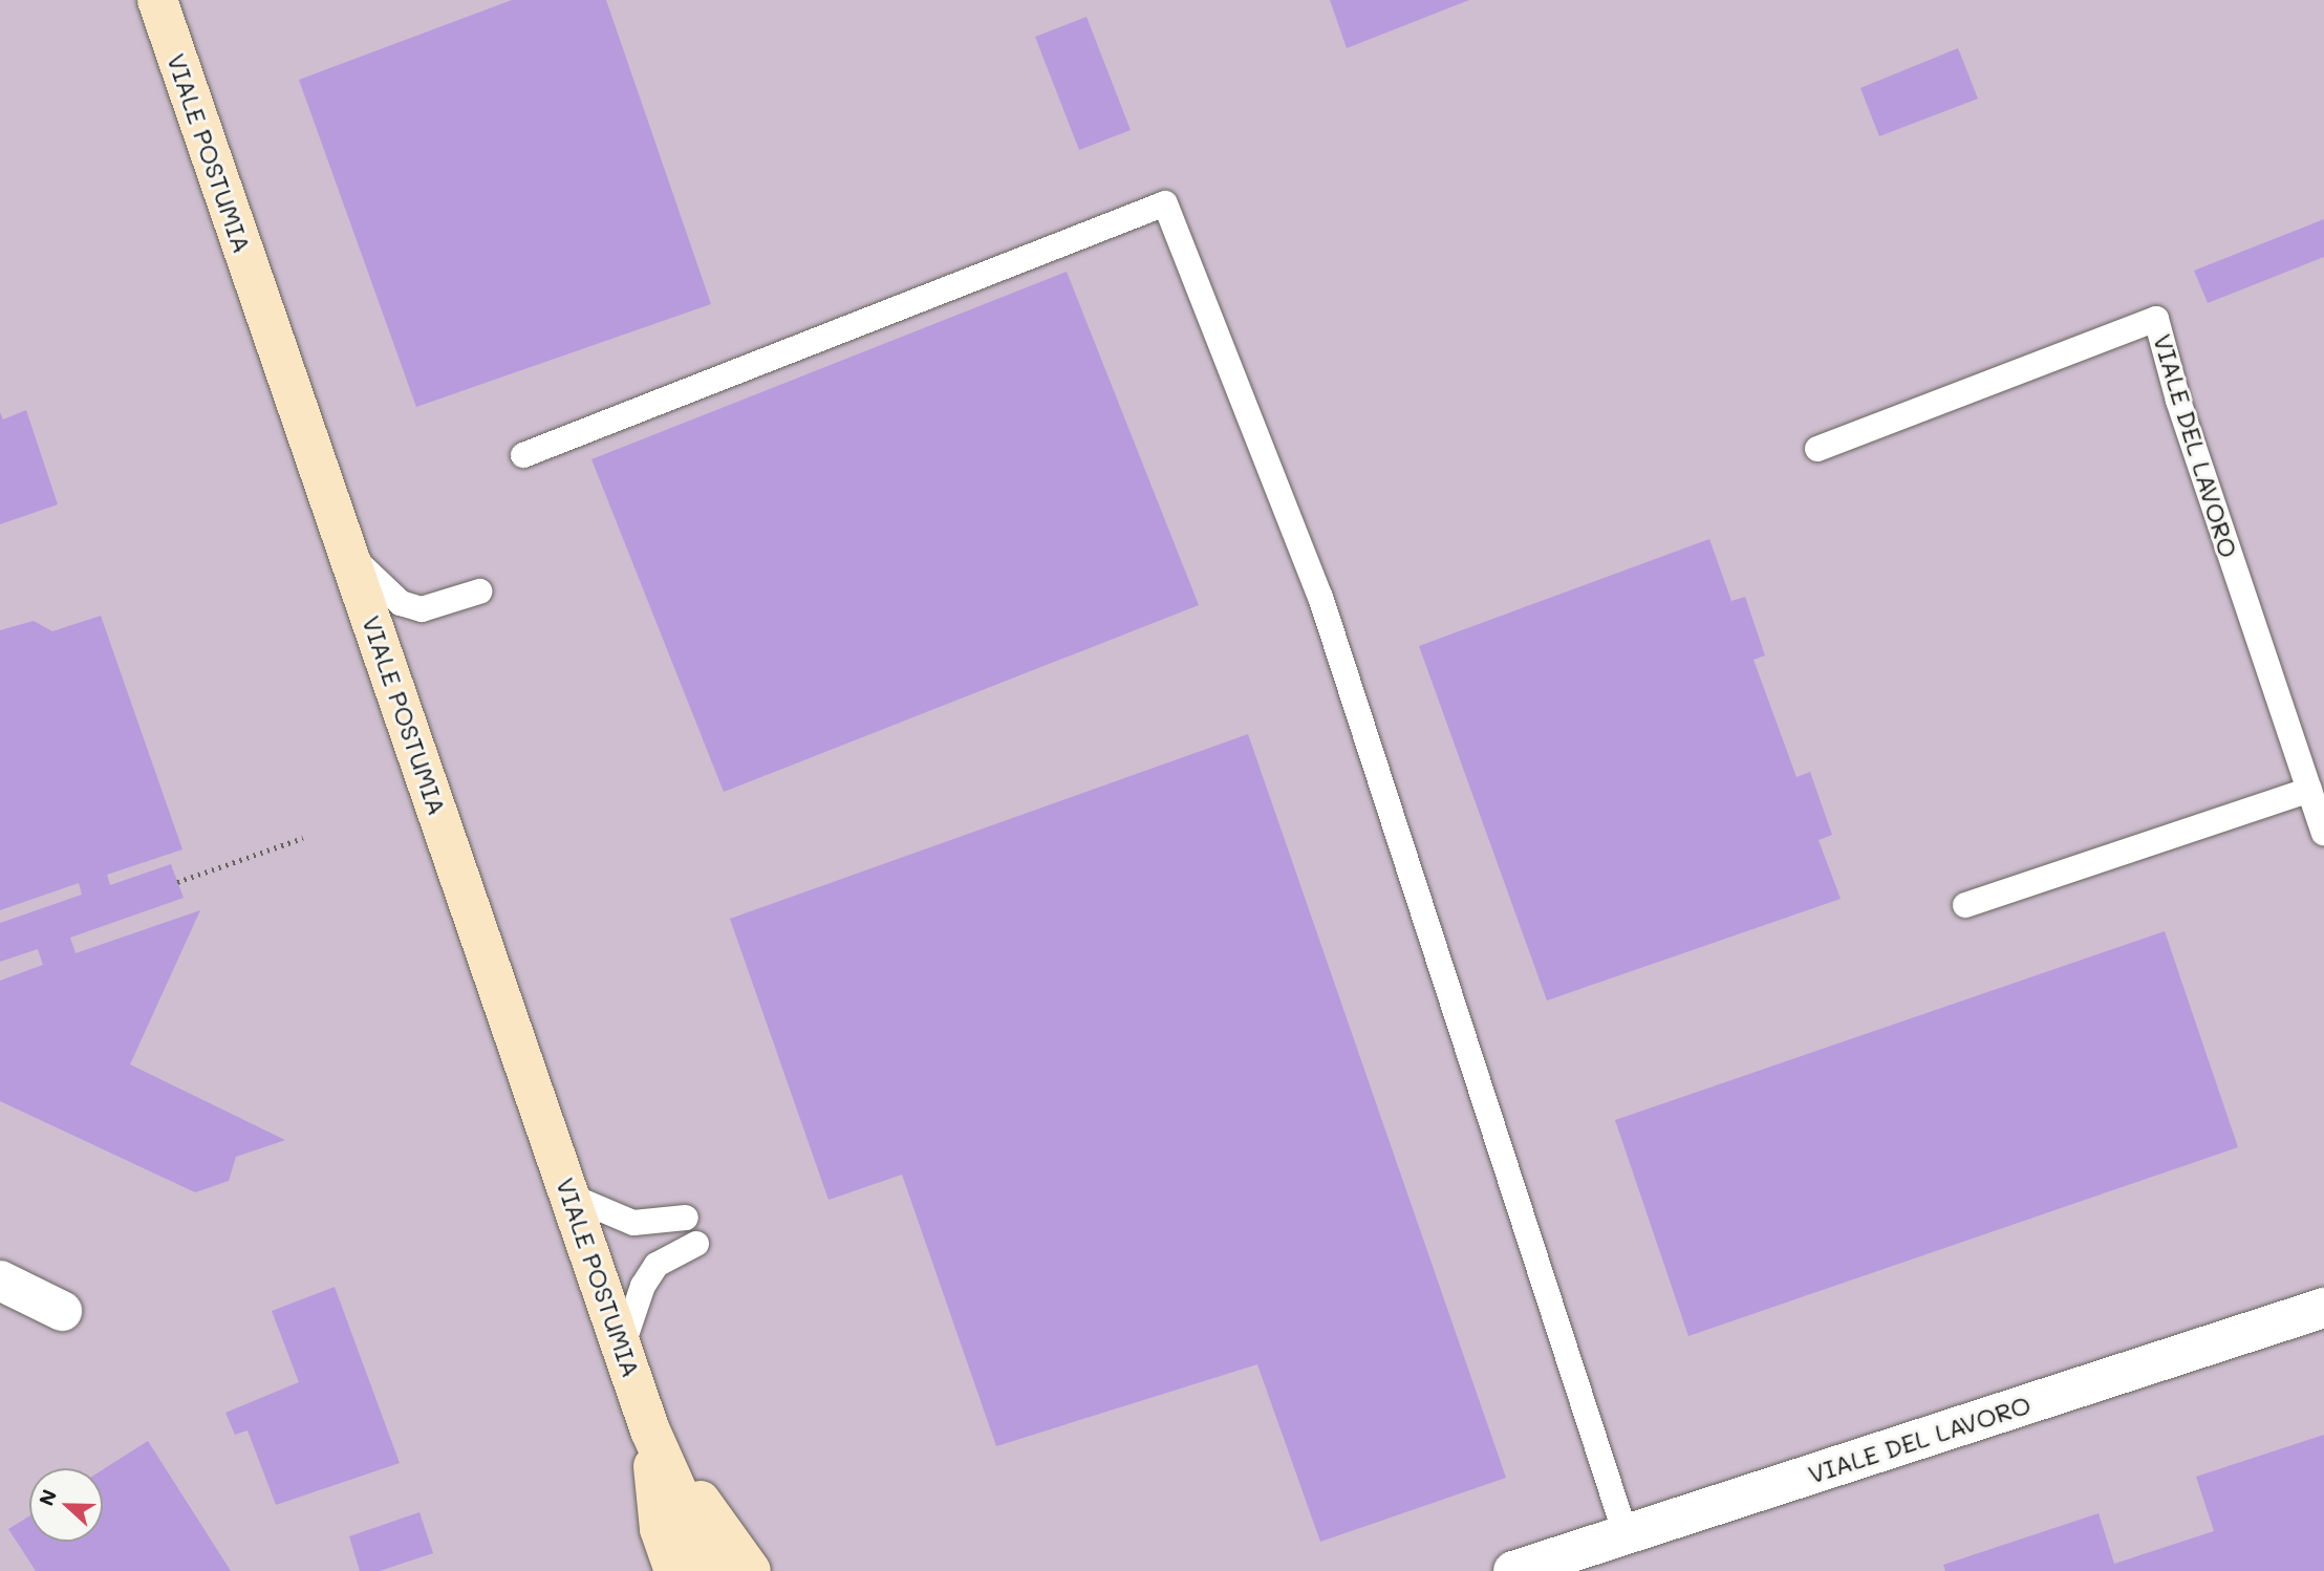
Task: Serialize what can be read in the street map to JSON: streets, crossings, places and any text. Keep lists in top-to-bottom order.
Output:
{
  "streets": {
    "main road": ["VIALE POSTUMIA"],
    "street": ["VIALE DEL LAVORO"]
  },
  "north": "left"
}
